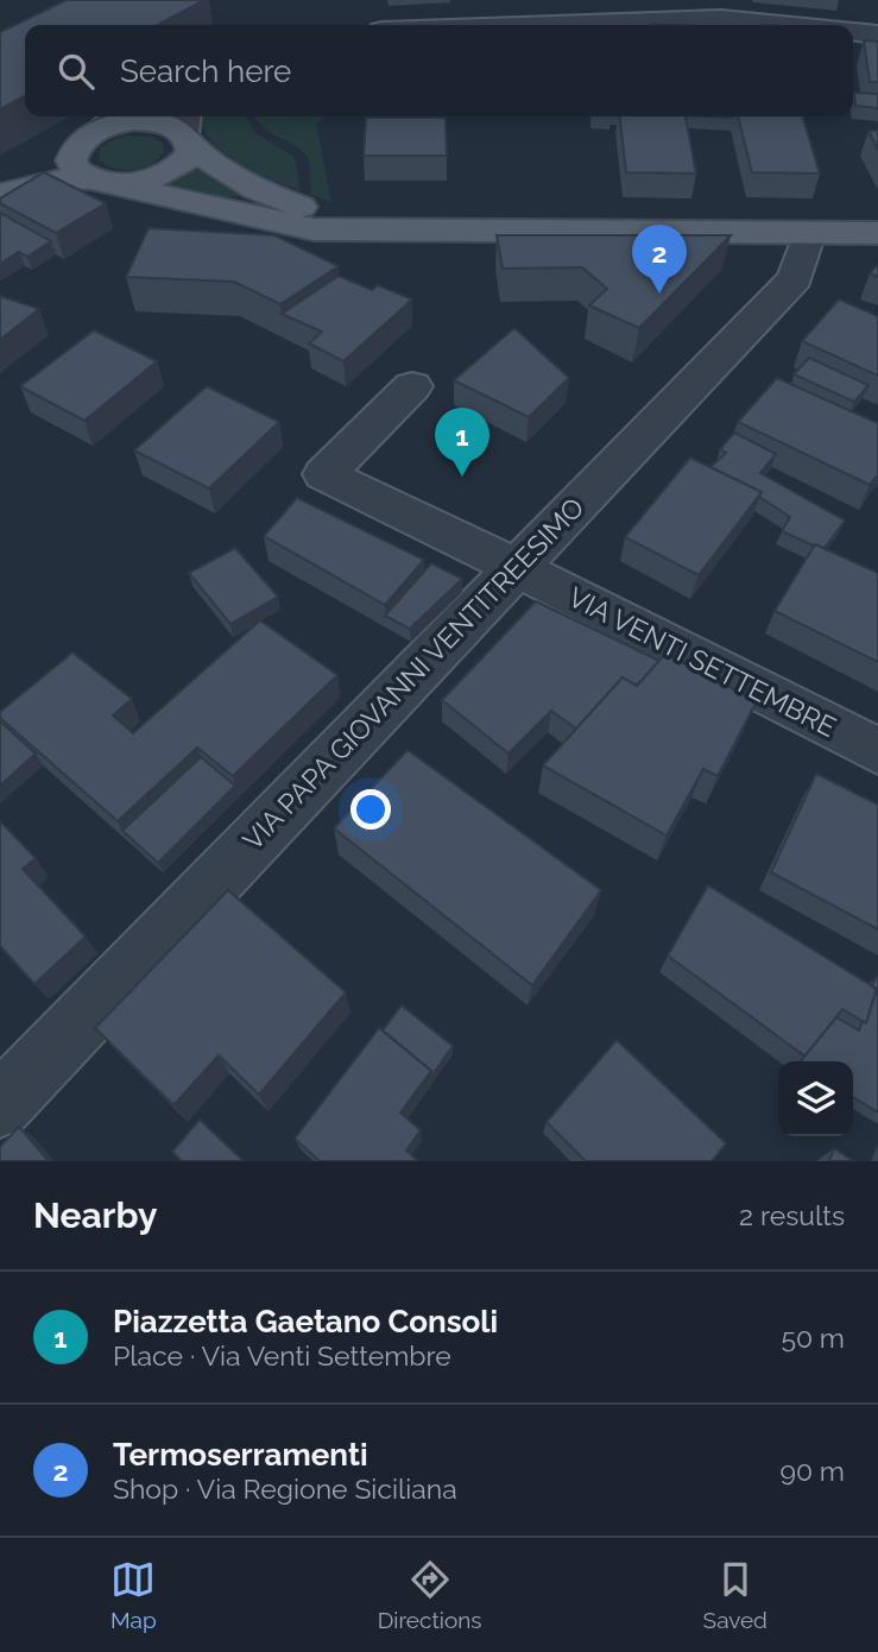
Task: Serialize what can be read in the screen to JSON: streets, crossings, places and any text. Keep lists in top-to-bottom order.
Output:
{
  "streets": {
    "street": ["VIA VENTI SETTEMBRE", "VIA PAPA GIOVANNI VENTITREESIMO"]
  },
  "crossings": [
    ["VIA VENTI SETTEMBRE", "VIA PAPA GIOVANNI VENTITREESIMO"]
  ],
  "page": {
    "search": "Search here",
    "pins": ["2", "1"],
    "heading": ["Nearby", "2 results"],
    "list": [
      {
        "mark": "1",
        "name": "Piazzetta Gaetano Consoli",
        "note": "Place · Via Venti Settembre",
        "value": "50 m"
      },
      {
        "mark": "2",
        "name": "Termoserramenti",
        "note": "Shop · Via Regione Siciliana",
        "value": "90 m"
      }
    ],
    "nav": ["Map", "Directions", "Saved"]
  }
}
